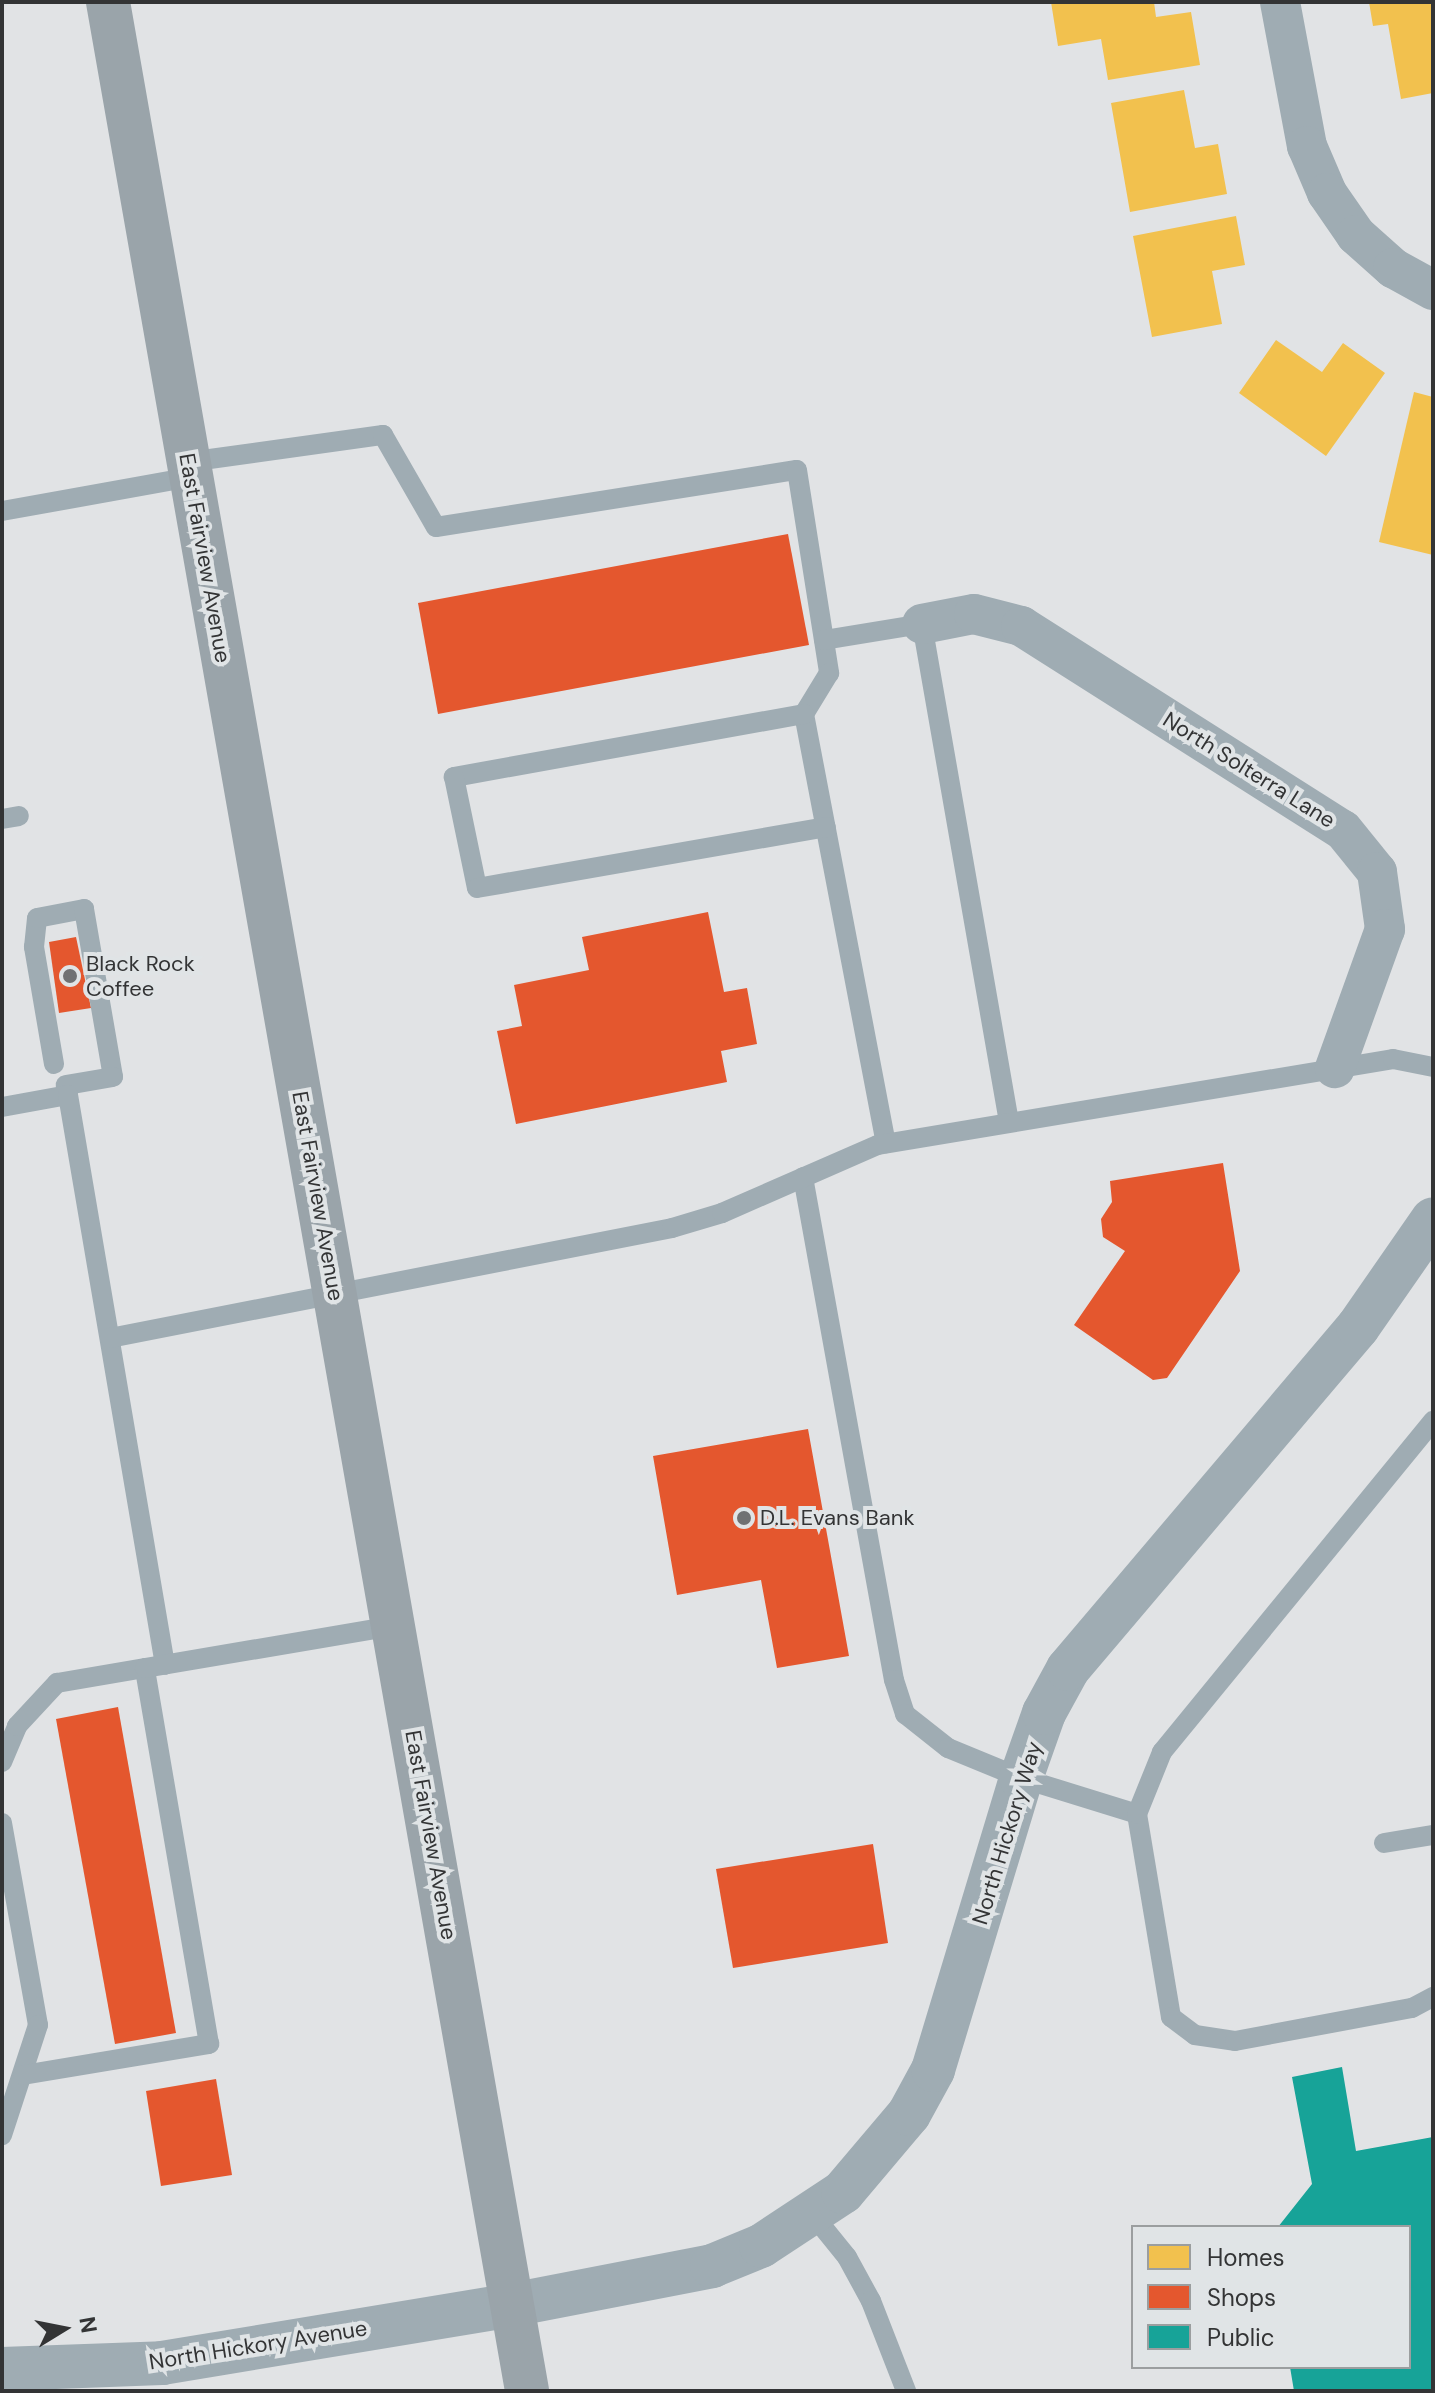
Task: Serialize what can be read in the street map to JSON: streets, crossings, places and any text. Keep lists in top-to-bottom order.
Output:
{
  "streets": {
    "main road": ["East Fairview Avenue"],
    "street": ["North Solterra Lane", "North Hickory Way", "North Hickory Avenue"]
  },
  "crossings": [
    ["East Fairview Avenue", "North Hickory Way"],
    ["East Fairview Avenue", "North Hickory Avenue"],
    ["North Hickory Way", "North Hickory Avenue"]
  ],
  "places": ["Black Rock Coffee", "D.L. Evans Bank"],
  "legend": ["Homes", "Shops", "Public"],
  "north": "right"
}
